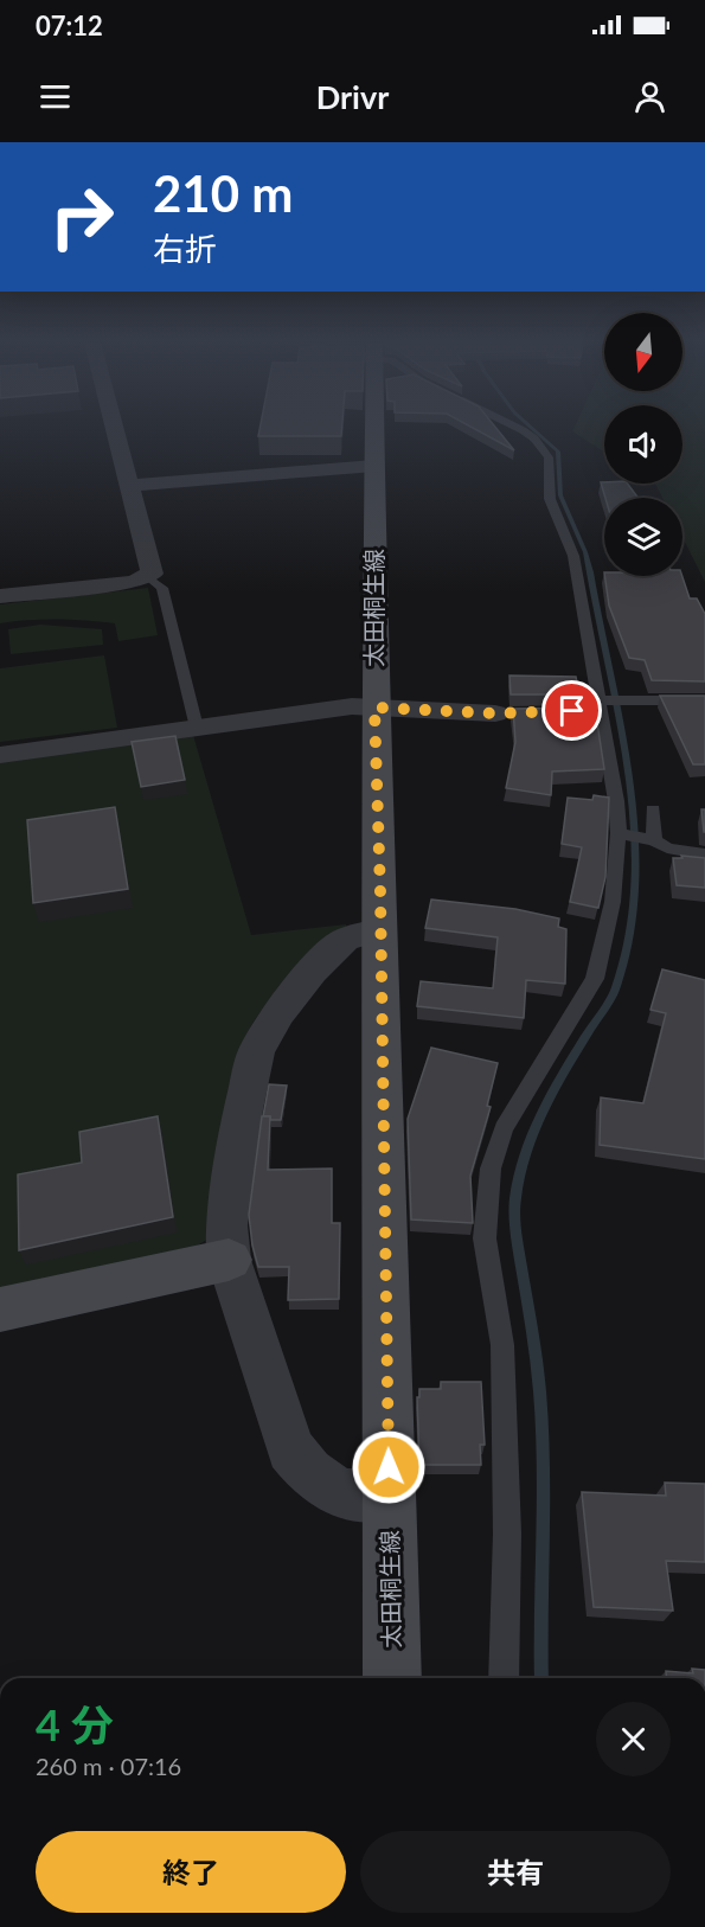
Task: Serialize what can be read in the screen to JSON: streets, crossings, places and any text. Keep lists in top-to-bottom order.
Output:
{
  "streets": {
    "main road": ["太田桐生線"]
  },
  "north": "bottom",
  "page": {
    "status": "07:12",
    "header": "Drivr",
    "turn": ["210 m", "右折"],
    "heading": ["4 分", "260 m · 07:16"],
    "buttons": ["終了", "共有"]
  }
}
